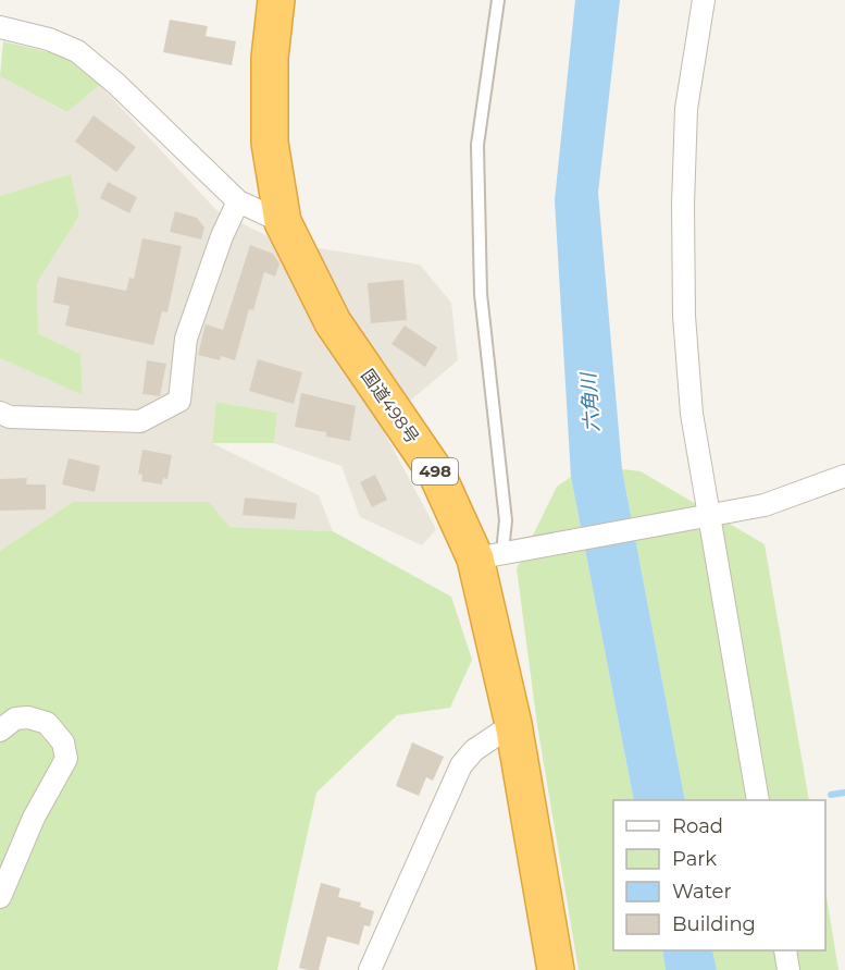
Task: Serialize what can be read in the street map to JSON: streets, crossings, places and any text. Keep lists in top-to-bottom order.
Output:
{
  "streets": {
    "highway": ["国道498号", "498"]
  },
  "water": ["六角川"],
  "legend": [
    "Road",
    "Park",
    "Water",
    "Building"
  ]
}
